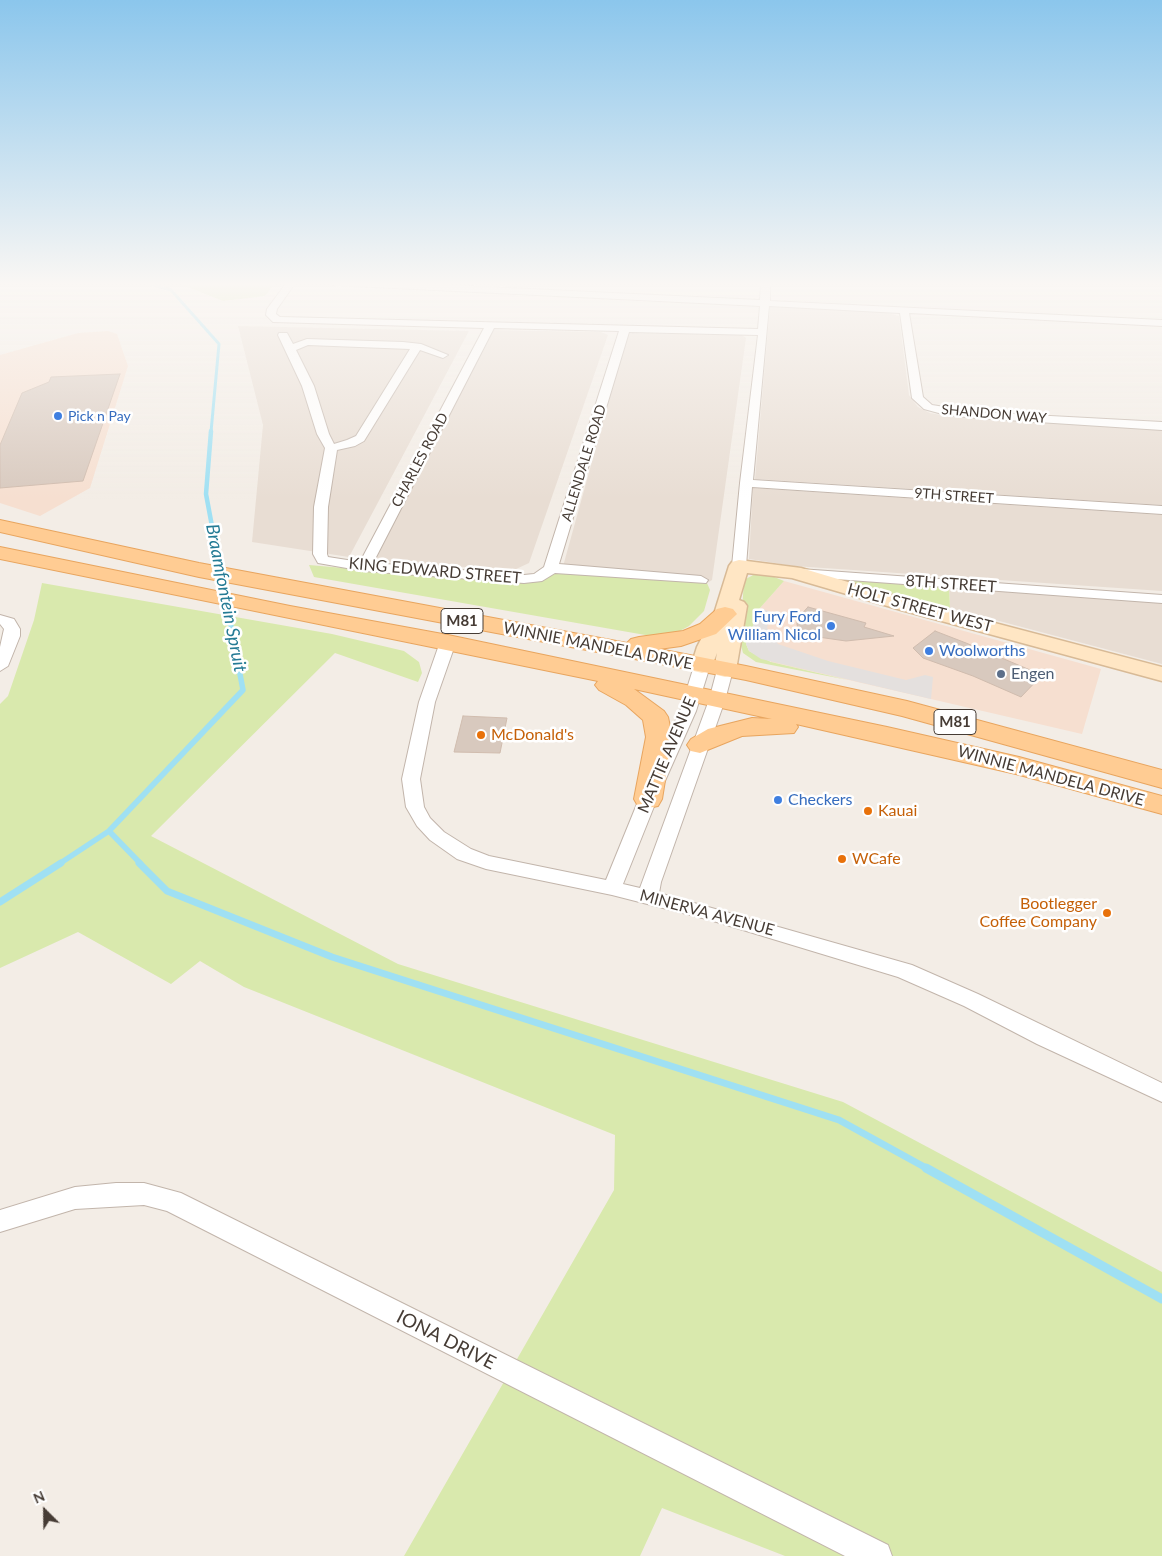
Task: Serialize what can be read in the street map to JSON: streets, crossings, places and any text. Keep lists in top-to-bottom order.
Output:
{
  "streets": {
    "main road": ["M81", "WINNIE MANDELA DRIVE"],
    "street": [
      "SHANDON WAY",
      "CHARLES ROAD",
      "ALLENDALE ROAD",
      "9TH STREET",
      "KING EDWARD STREET",
      "8TH STREET",
      "HOLT STREET WEST",
      "MATTIE AVENUE",
      "MINERVA AVENUE",
      "IONA DRIVE"
    ]
  },
  "crossings": [
    ["CHARLES ROAD", "KING EDWARD STREET"],
    ["ALLENDALE ROAD", "KING EDWARD STREET"],
    ["9TH STREET", "MATTIE AVENUE"],
    ["8TH STREET", "HOLT STREET WEST"],
    ["8TH STREET", "MATTIE AVENUE"],
    ["WINNIE MANDELA DRIVE", "MATTIE AVENUE"],
    ["WINNIE MANDELA DRIVE", "MINERVA AVENUE"],
    ["MATTIE AVENUE", "MINERVA AVENUE"]
  ],
  "water": ["Braamfontein Spruit"],
  "places": [
    "Pick n Pay",
    "Fury Ford William Nicol",
    "Woolworths",
    "Engen",
    "McDonald's",
    "Checkers",
    "Kauai",
    "WCafe",
    "Bootlegger Coffee Company"
  ],
  "north": "top left"
}
